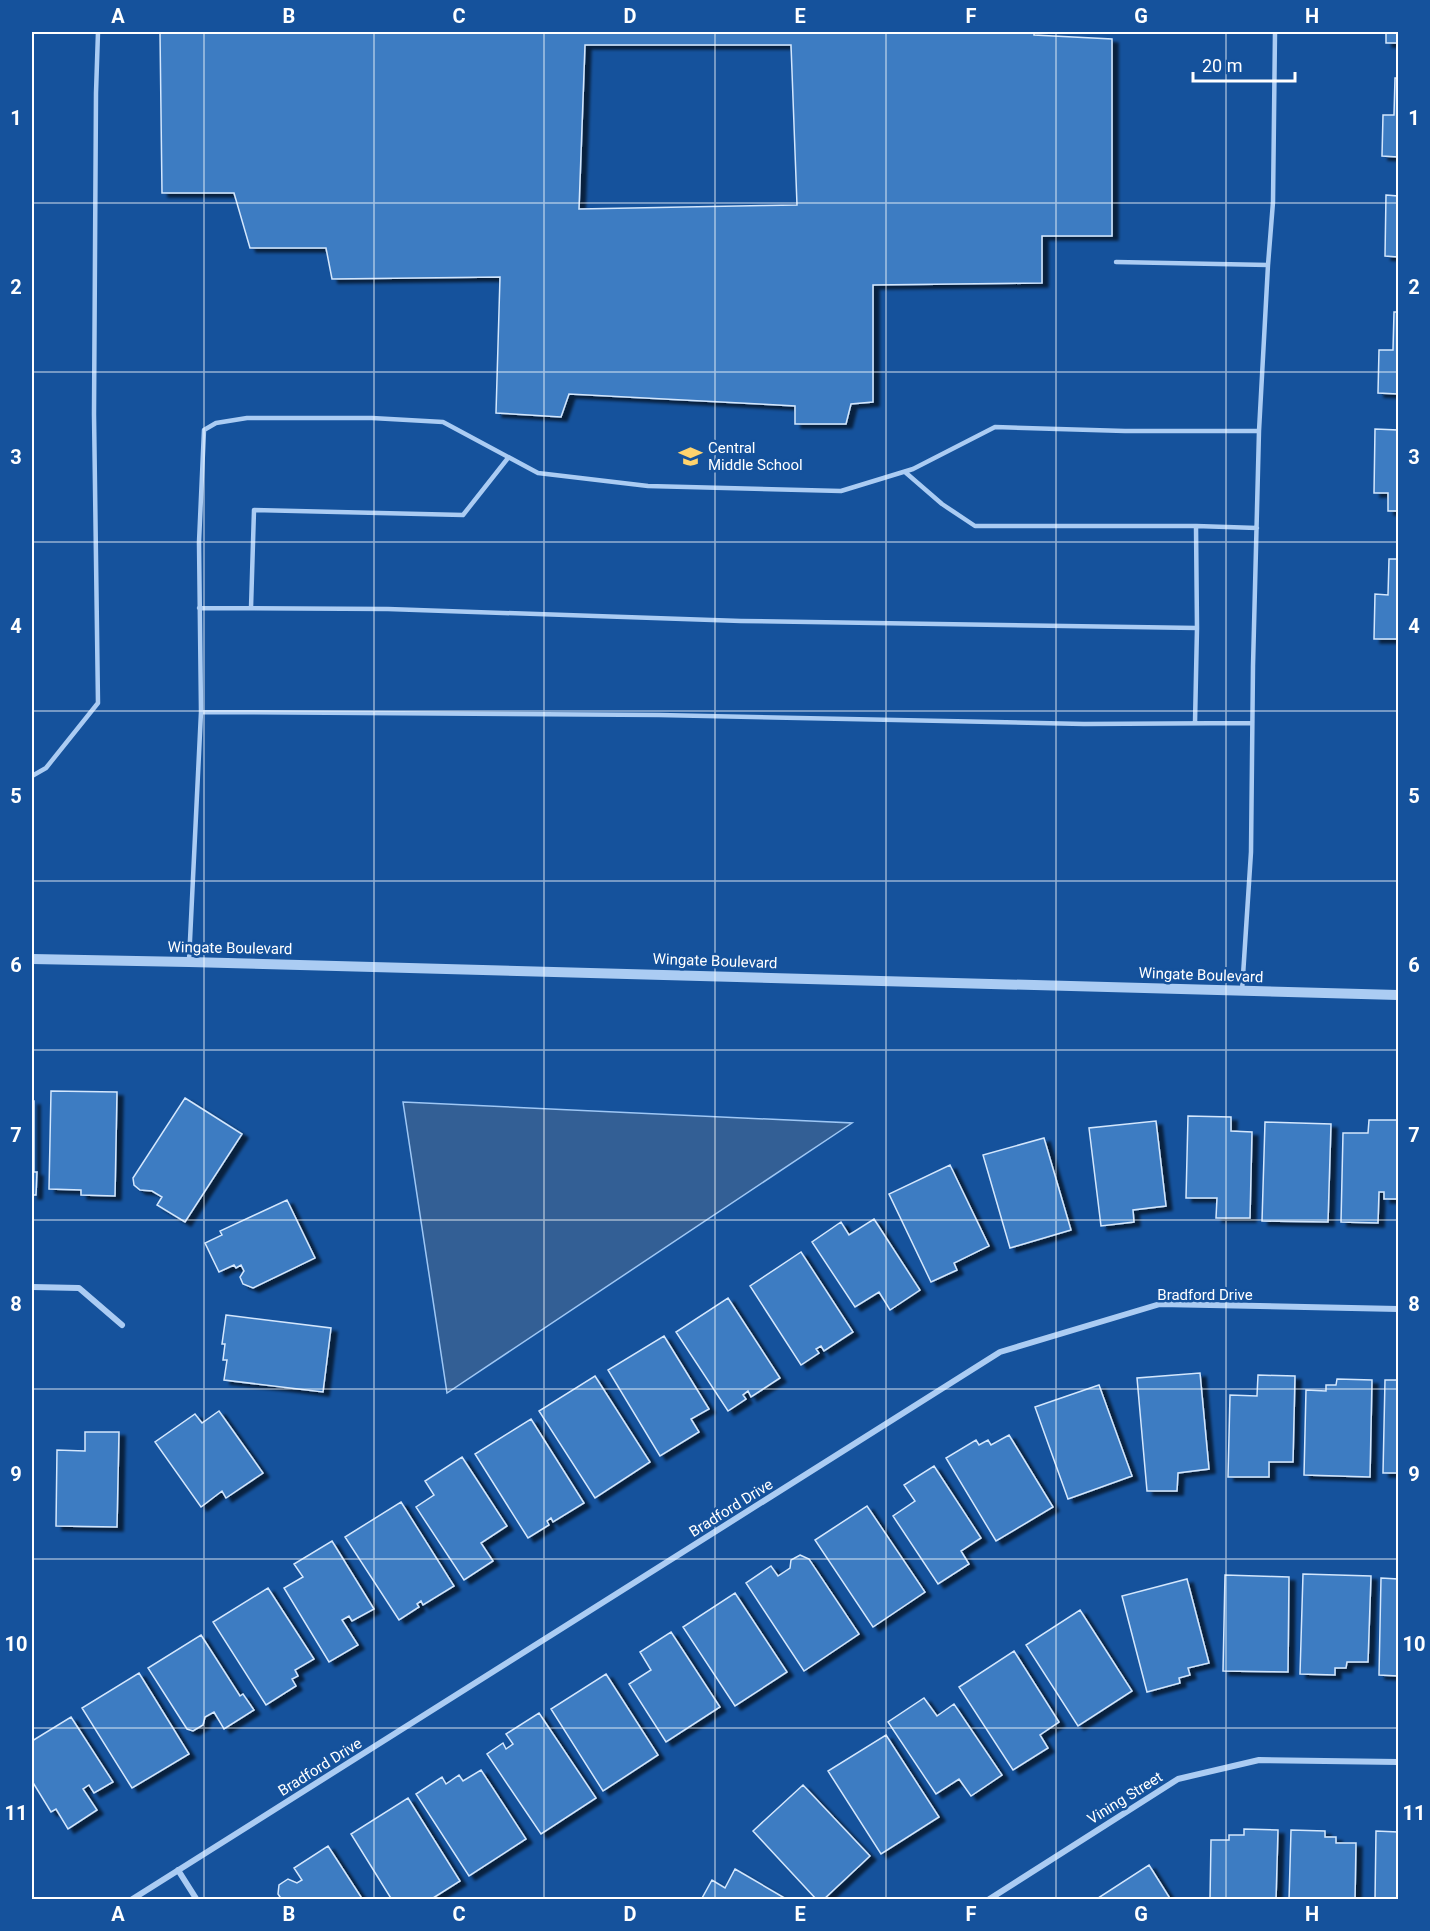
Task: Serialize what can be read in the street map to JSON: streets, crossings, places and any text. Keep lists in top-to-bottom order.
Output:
{
  "streets": {
    "street": ["Wingate Boulevard", "Bradford Drive", "Vining Street"]
  },
  "places": {
    "school or university": ["Central Middle School"]
  },
  "scale_bar": "20 m",
  "grid": {
    "columns": [
      "A",
      "B",
      "C",
      "D",
      "E",
      "F",
      "G",
      "H"
    ],
    "rows": [
      "1",
      "2",
      "3",
      "4",
      "5",
      "6",
      "7",
      "8",
      "9",
      "10",
      "11"
    ]
  }
}
